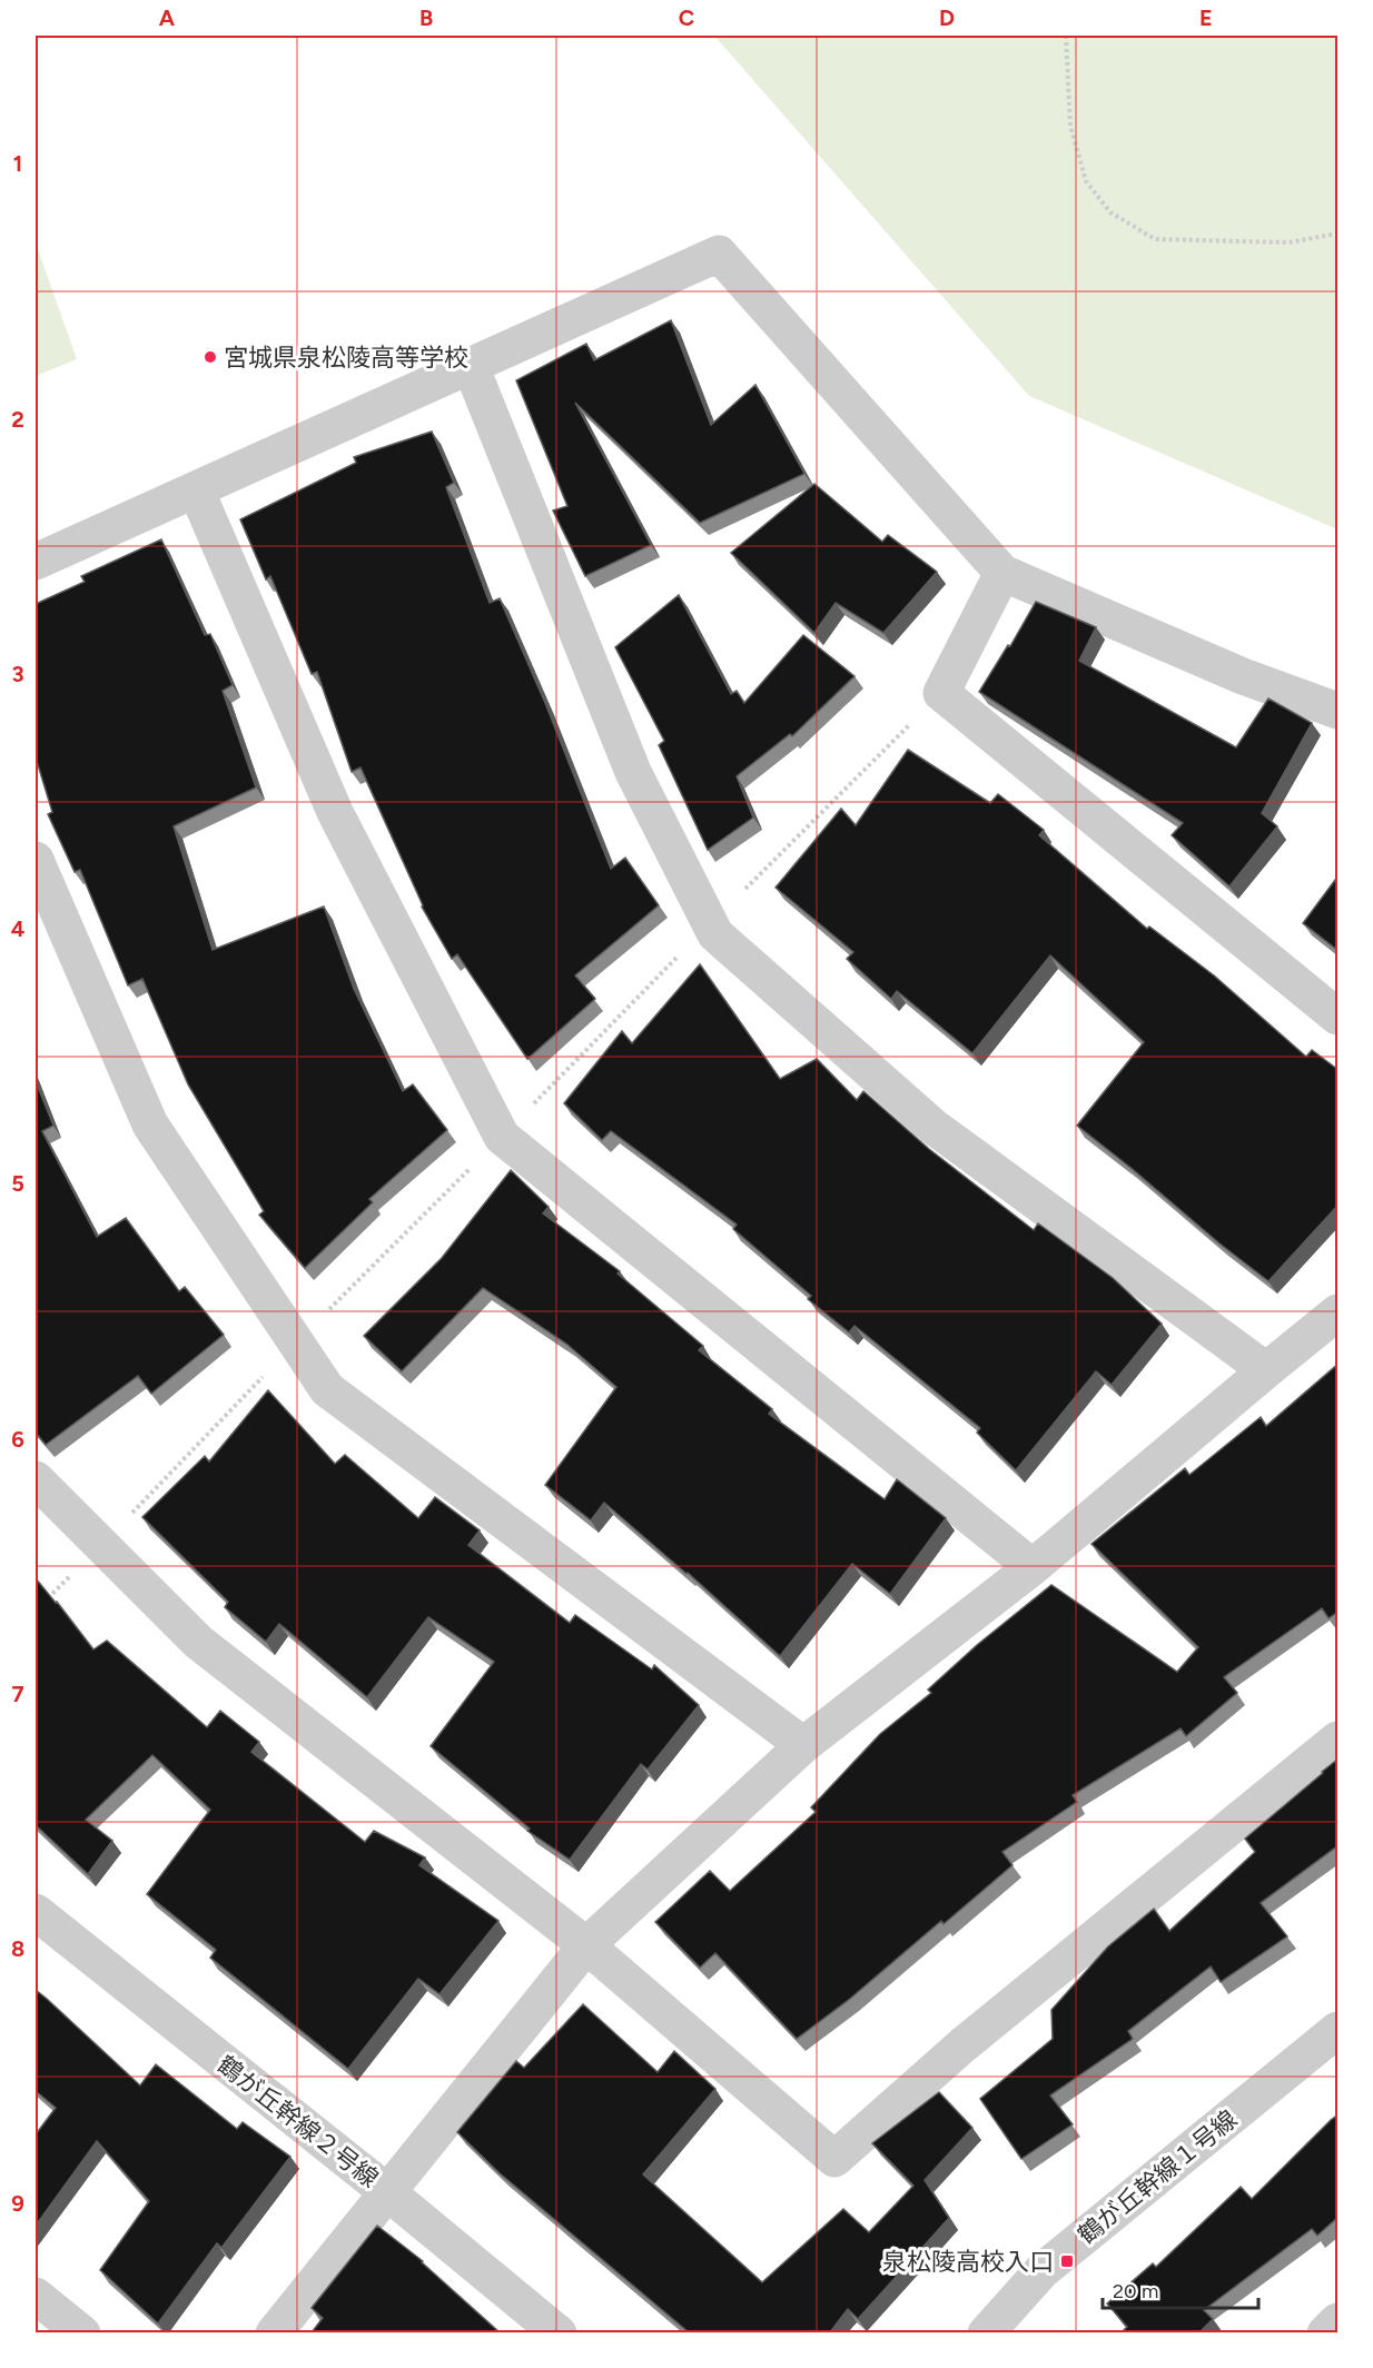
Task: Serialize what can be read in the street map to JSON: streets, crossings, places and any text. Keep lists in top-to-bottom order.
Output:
{
  "streets": {
    "street": ["鶴が丘幹線２号線", "鶴が丘幹線１号線"]
  },
  "places": {
    "other": ["宮城県泉松陵高等学校"],
    "transit": ["泉松陵高校入口"]
  },
  "scale_bar": "20 m",
  "grid": {
    "columns": [
      "A",
      "B",
      "C",
      "D",
      "E"
    ],
    "rows": [
      "1",
      "2",
      "3",
      "4",
      "5",
      "6",
      "7",
      "8",
      "9"
    ]
  }
}
